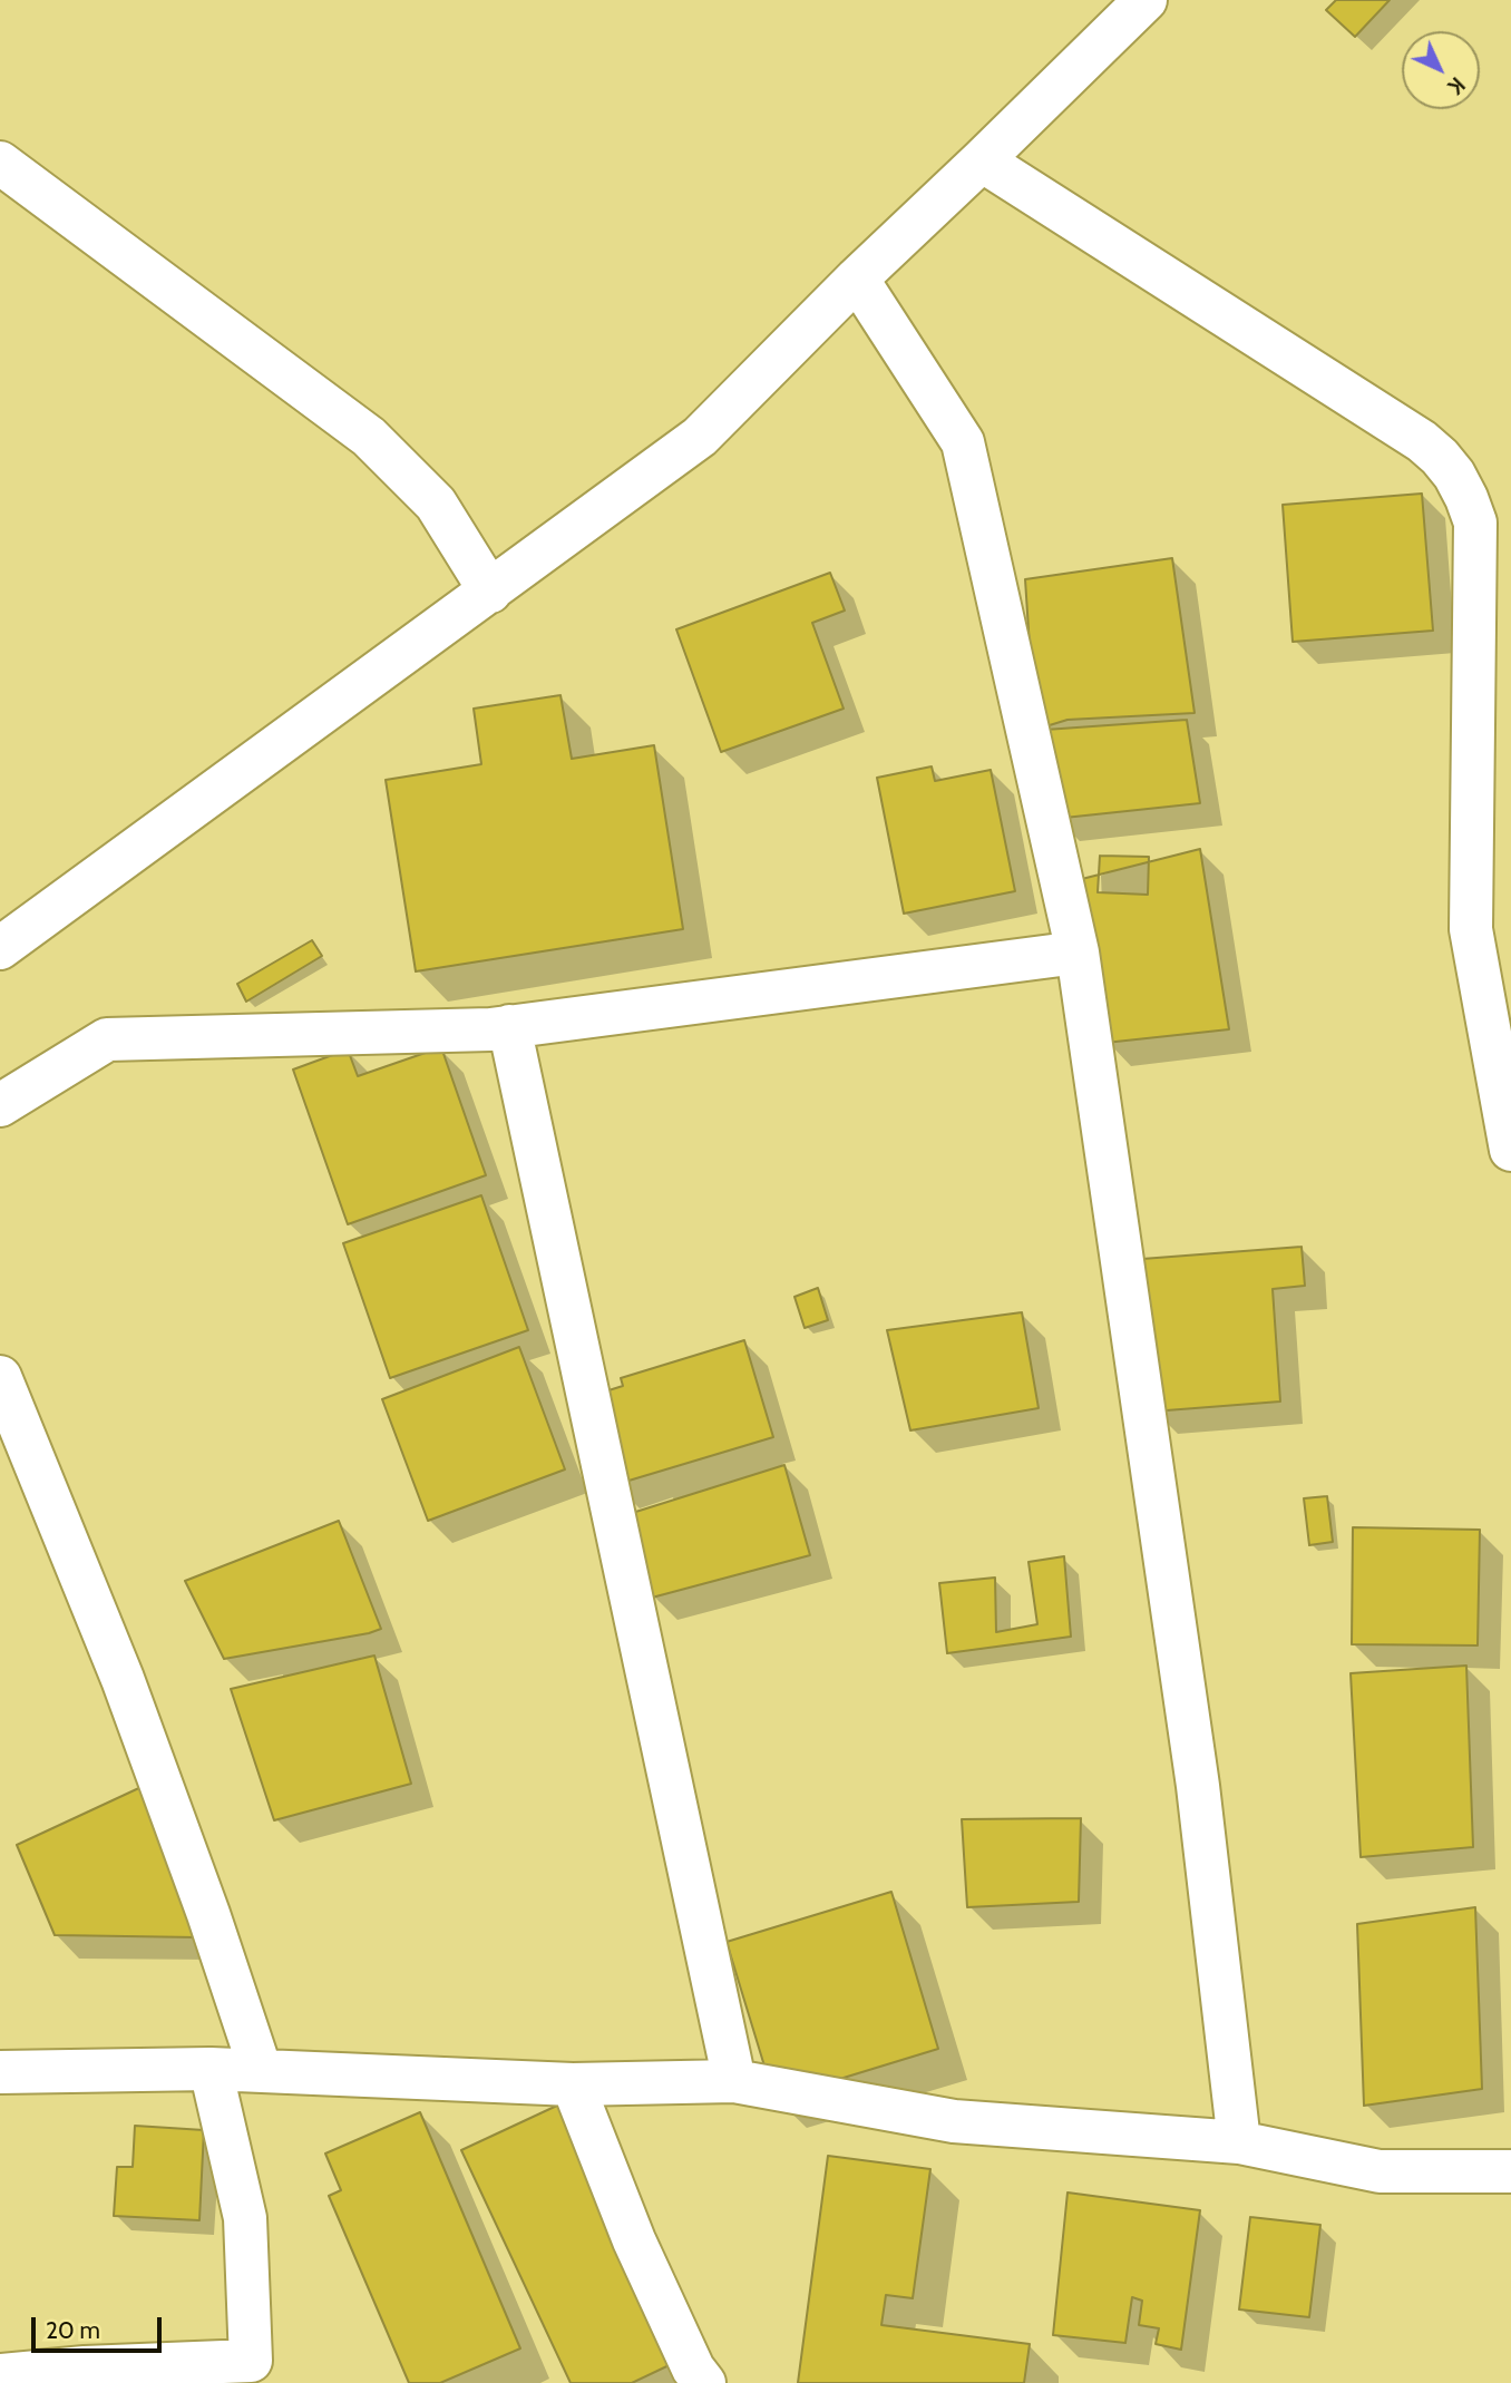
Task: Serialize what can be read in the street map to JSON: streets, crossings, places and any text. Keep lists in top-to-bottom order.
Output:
{
  "scale_bar": "20 m",
  "north": "bottom right"
}
